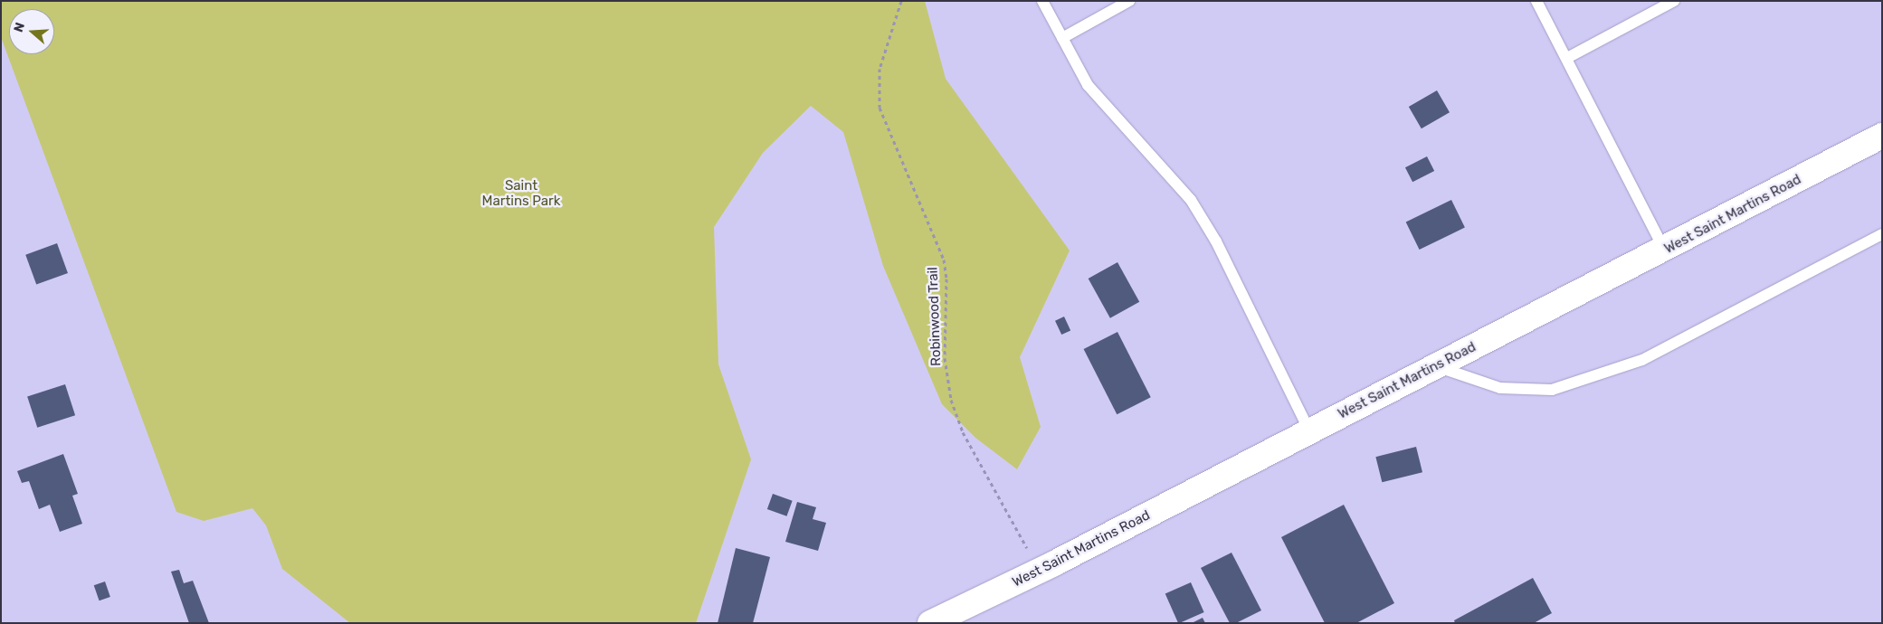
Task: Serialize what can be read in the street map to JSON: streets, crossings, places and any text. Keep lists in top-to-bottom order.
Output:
{
  "streets": {
    "street": ["West Saint Martins Road"],
    "path": ["Robinwood Trail"]
  },
  "crossings": [
    ["West Saint Martins Road", "Robinwood Trail"]
  ],
  "parks": ["Saint Martins Park"],
  "north": "left"
}
